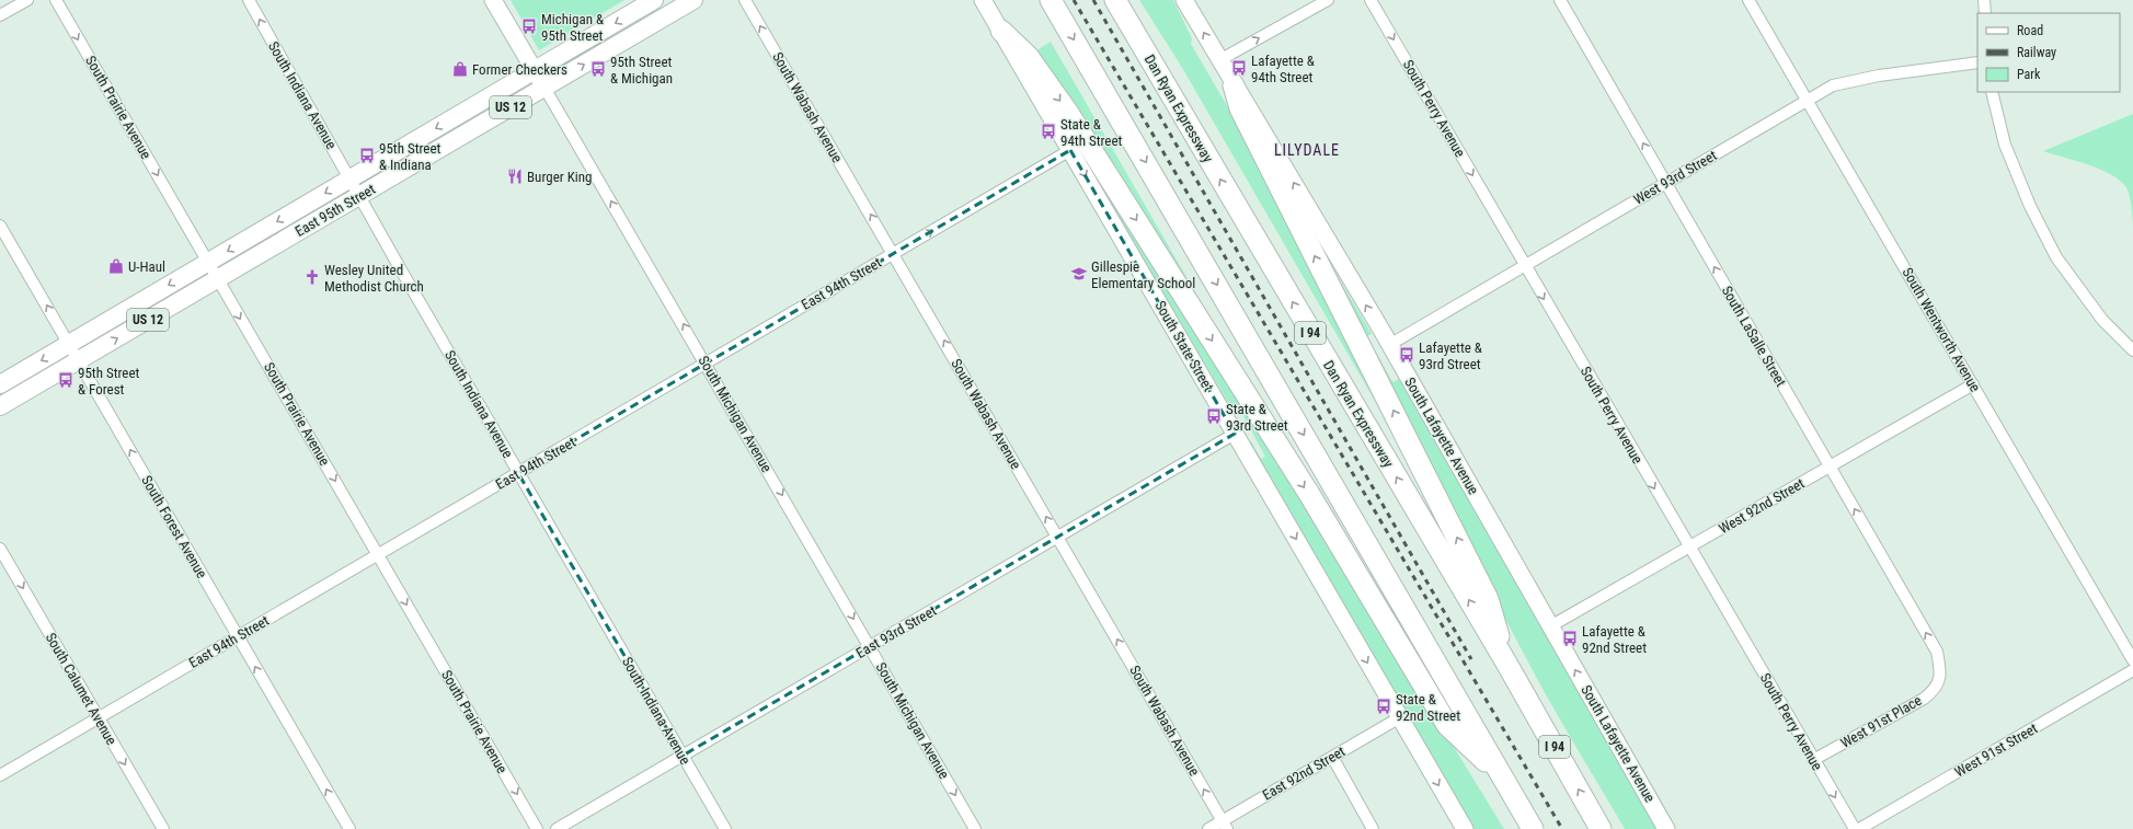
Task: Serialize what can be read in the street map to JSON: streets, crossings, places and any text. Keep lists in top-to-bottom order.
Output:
{
  "streets": {
    "highway": ["Dan Ryan Expressway", "I 94"],
    "main road": [
      "US 12",
      "East 95th Street",
      "South State Street",
      "South Michigan Avenue",
      "South Lafayette Avenue"
    ],
    "street": [
      "South Indiana Avenue",
      "South Prairie Avenue",
      "South Wabash Avenue",
      "South Perry Avenue",
      "West 93rd Street",
      "East 94th Street",
      "South Wentworth Avenue",
      "South LaSalle Street",
      "West 92nd Street",
      "South Forest Avenue",
      "East 93rd Street",
      "South Calumet Avenue",
      "West 91st Place",
      "West 91st Street",
      "East 92nd Street"
    ]
  },
  "crossings": [
    ["South Indiana Avenue", "East 95th Street"],
    ["South Indiana Avenue", "East 94th Street"],
    ["South Indiana Avenue", "East 93rd Street"],
    ["South Prairie Avenue", "East 95th Street"],
    ["South Prairie Avenue", "East 94th Street"],
    ["South Wabash Avenue", "East 94th Street"],
    ["South Wabash Avenue", "East 93rd Street"],
    ["South Wabash Avenue", "East 92nd Street"],
    ["South Perry Avenue", "West 93rd Street"],
    ["South Perry Avenue", "West 92nd Street"],
    ["South Perry Avenue", "West 91st Place"],
    ["West 93rd Street", "South Wentworth Avenue"],
    ["West 93rd Street", "South LaSalle Street"],
    ["West 93rd Street", "South Lafayette Avenue"],
    ["East 95th Street", "South Michigan Avenue"],
    ["East 95th Street", "South Forest Avenue"],
    ["East 94th Street", "South State Street"],
    ["East 94th Street", "South Michigan Avenue"],
    ["East 94th Street", "South Forest Avenue"],
    ["East 94th Street", "South Calumet Avenue"],
    ["South Wentworth Avenue", "West 92nd Street"],
    ["South LaSalle Street", "West 92nd Street"],
    ["South LaSalle Street", "West 91st Place"],
    ["South State Street", "East 93rd Street"],
    ["South State Street", "East 92nd Street"],
    ["South Michigan Avenue", "East 93rd Street"],
    ["South Lafayette Avenue", "West 92nd Street"]
  ],
  "one_way": [
    "South Prairie Avenue",
    "South Wabash Avenue",
    "South Perry Avenue",
    "South LaSalle Street",
    "South State Street",
    "South Lafayette Avenue",
    "South Forest Avenue",
    "South Calumet Avenue"
  ],
  "districts": ["LILYDALE"],
  "places": {
    "bus stop": [
      "Michigan & 95th Street",
      "Lafayette & 94th Street",
      "95th Street & Michigan",
      "State & 94th Street",
      "95th Street & Indiana",
      "Lafayette & 93rd Street",
      "95th Street & Forest",
      "State & 93rd Street",
      "Lafayette & 92nd Street",
      "State & 92nd Street"
    ],
    "shop": ["Former Checkers", "U-Haul"],
    "restaurant": ["Burger King"],
    "school or university": ["Gillespie Elementary School"],
    "church": ["Wesley United Methodist Church"]
  },
  "legend": ["Road", "Railway", "Park"]
}
